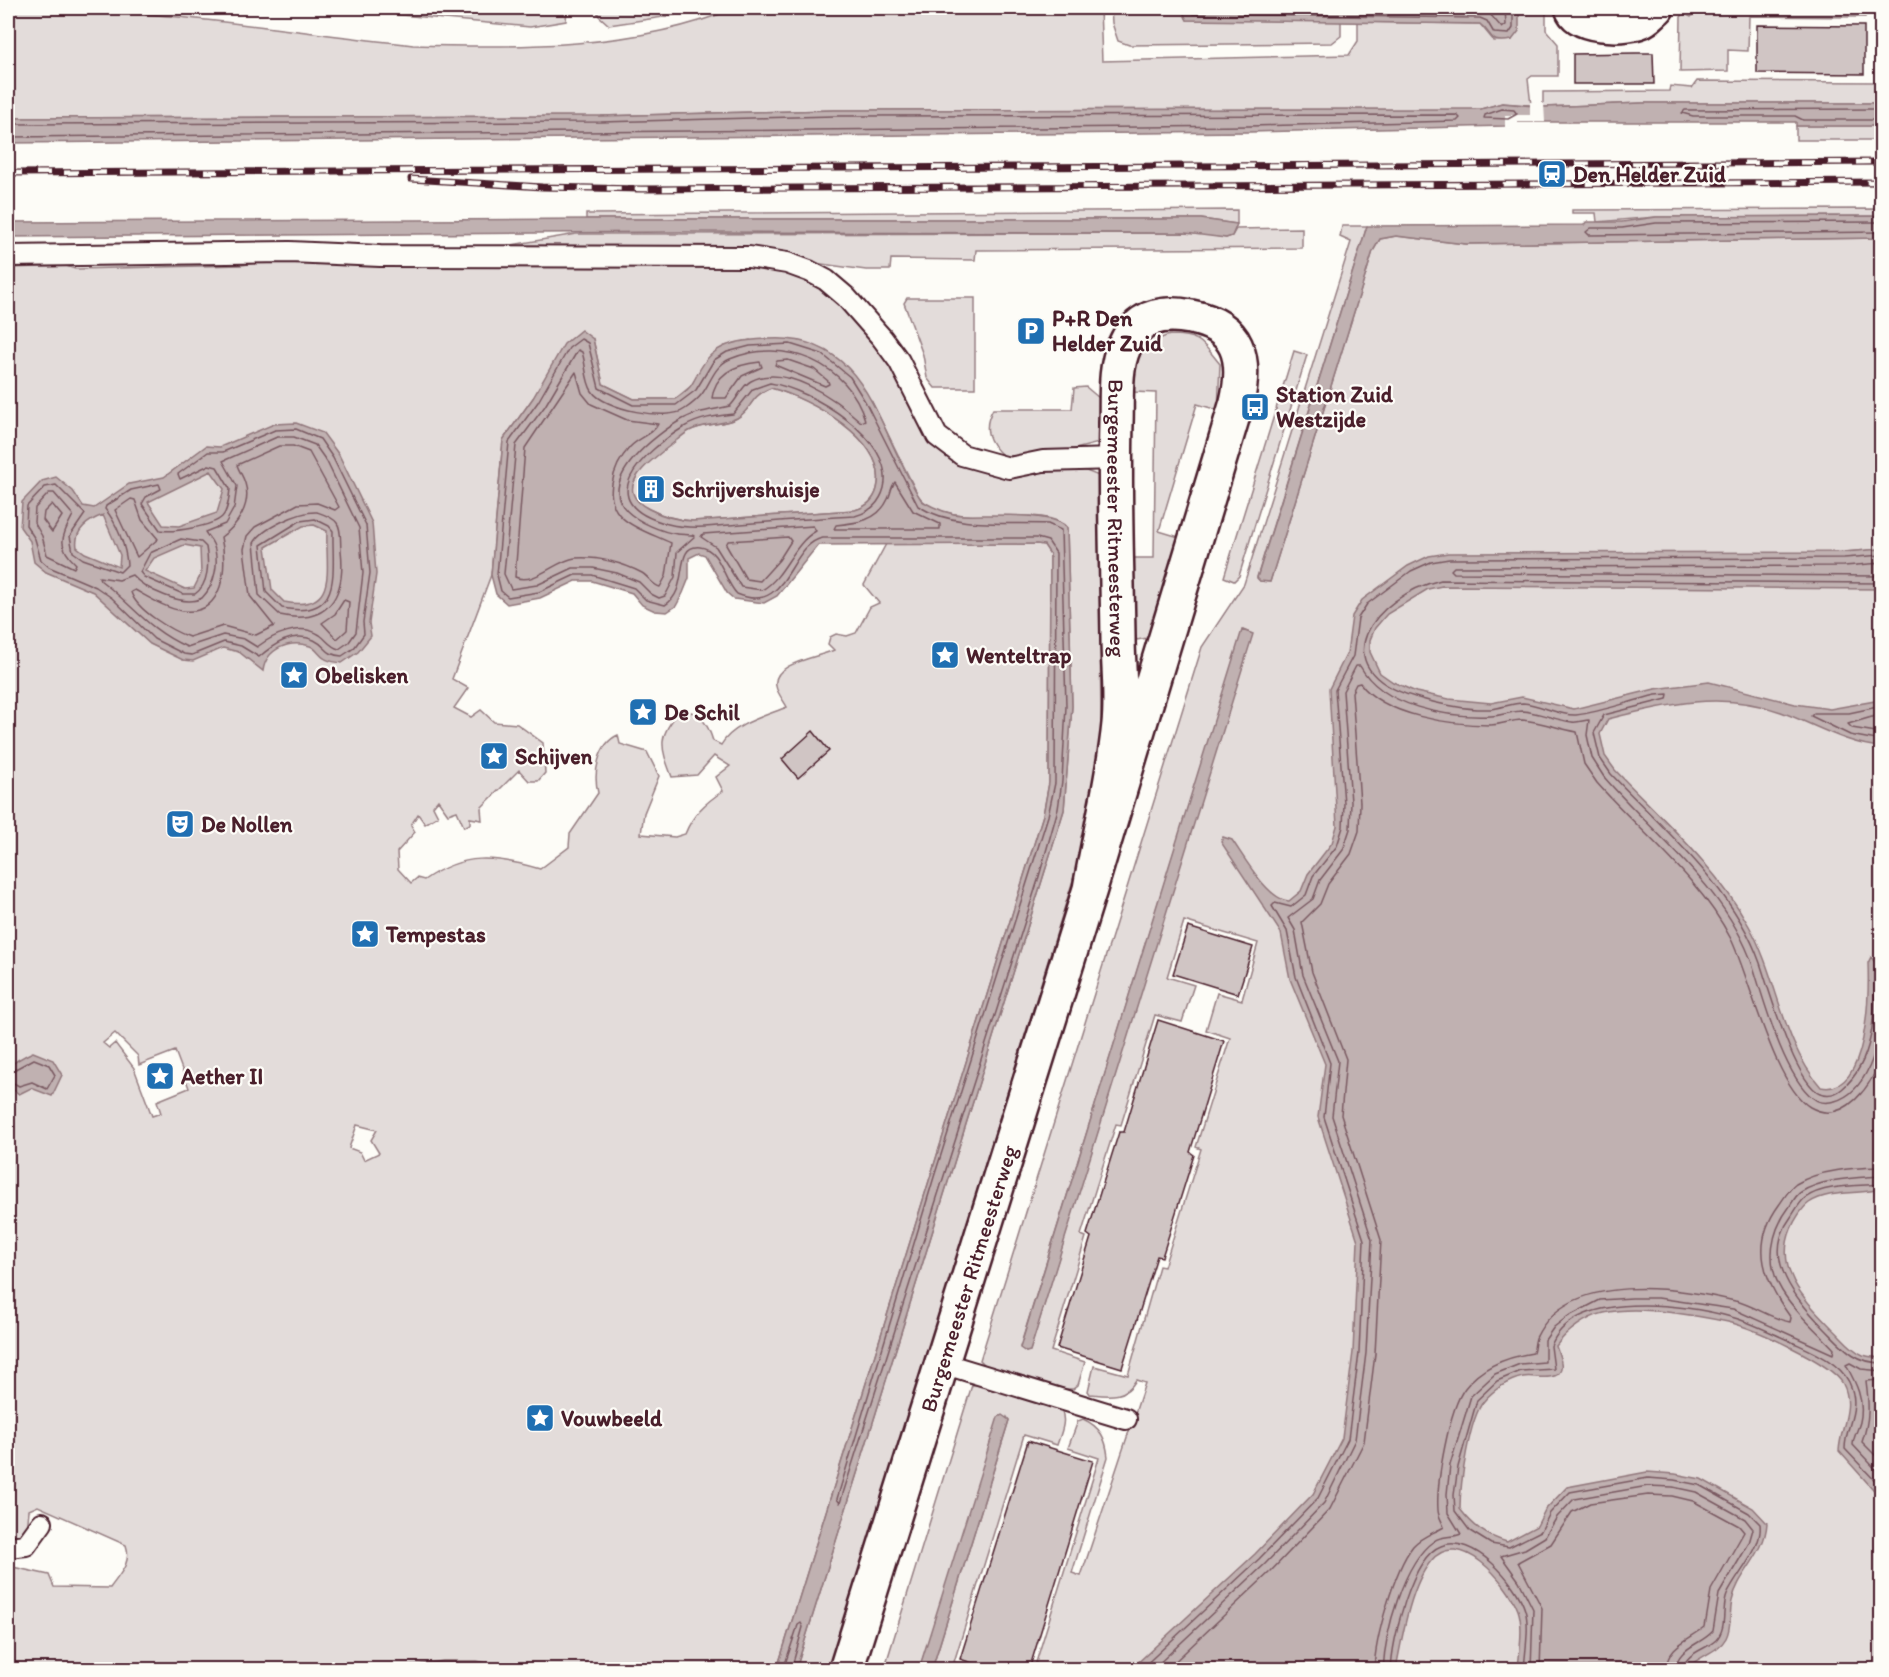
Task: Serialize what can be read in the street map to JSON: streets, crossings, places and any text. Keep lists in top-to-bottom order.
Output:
{
  "streets": {
    "street": ["Burgemeester Ritmeesterweg"]
  },
  "places": {
    "station": ["Den Helder Zuid"],
    "parking": ["P+R Den Helder Zuid"],
    "bus stop": ["Station Zuid Westzijde"],
    "building": ["Schrijvershuisje"],
    "place": [
      "Wenteltrap",
      "Obelisken",
      "De Schil",
      "Schijven",
      "Tempestas",
      "Aether II",
      "Vouwbeeld"
    ],
    "theatre": ["De Nollen"]
  }
}
